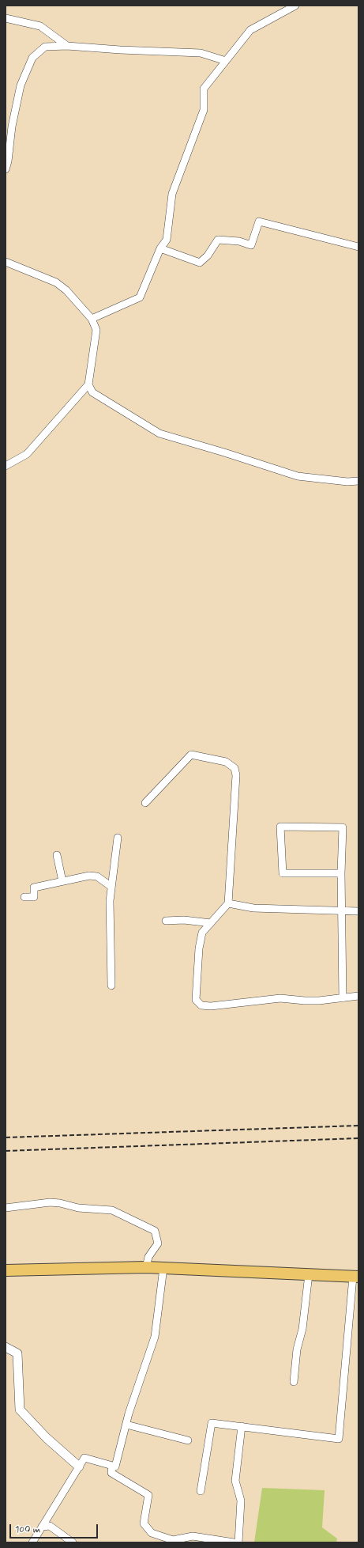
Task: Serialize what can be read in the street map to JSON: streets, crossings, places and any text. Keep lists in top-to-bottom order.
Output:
{
  "scale_bar": "100 m"
}
